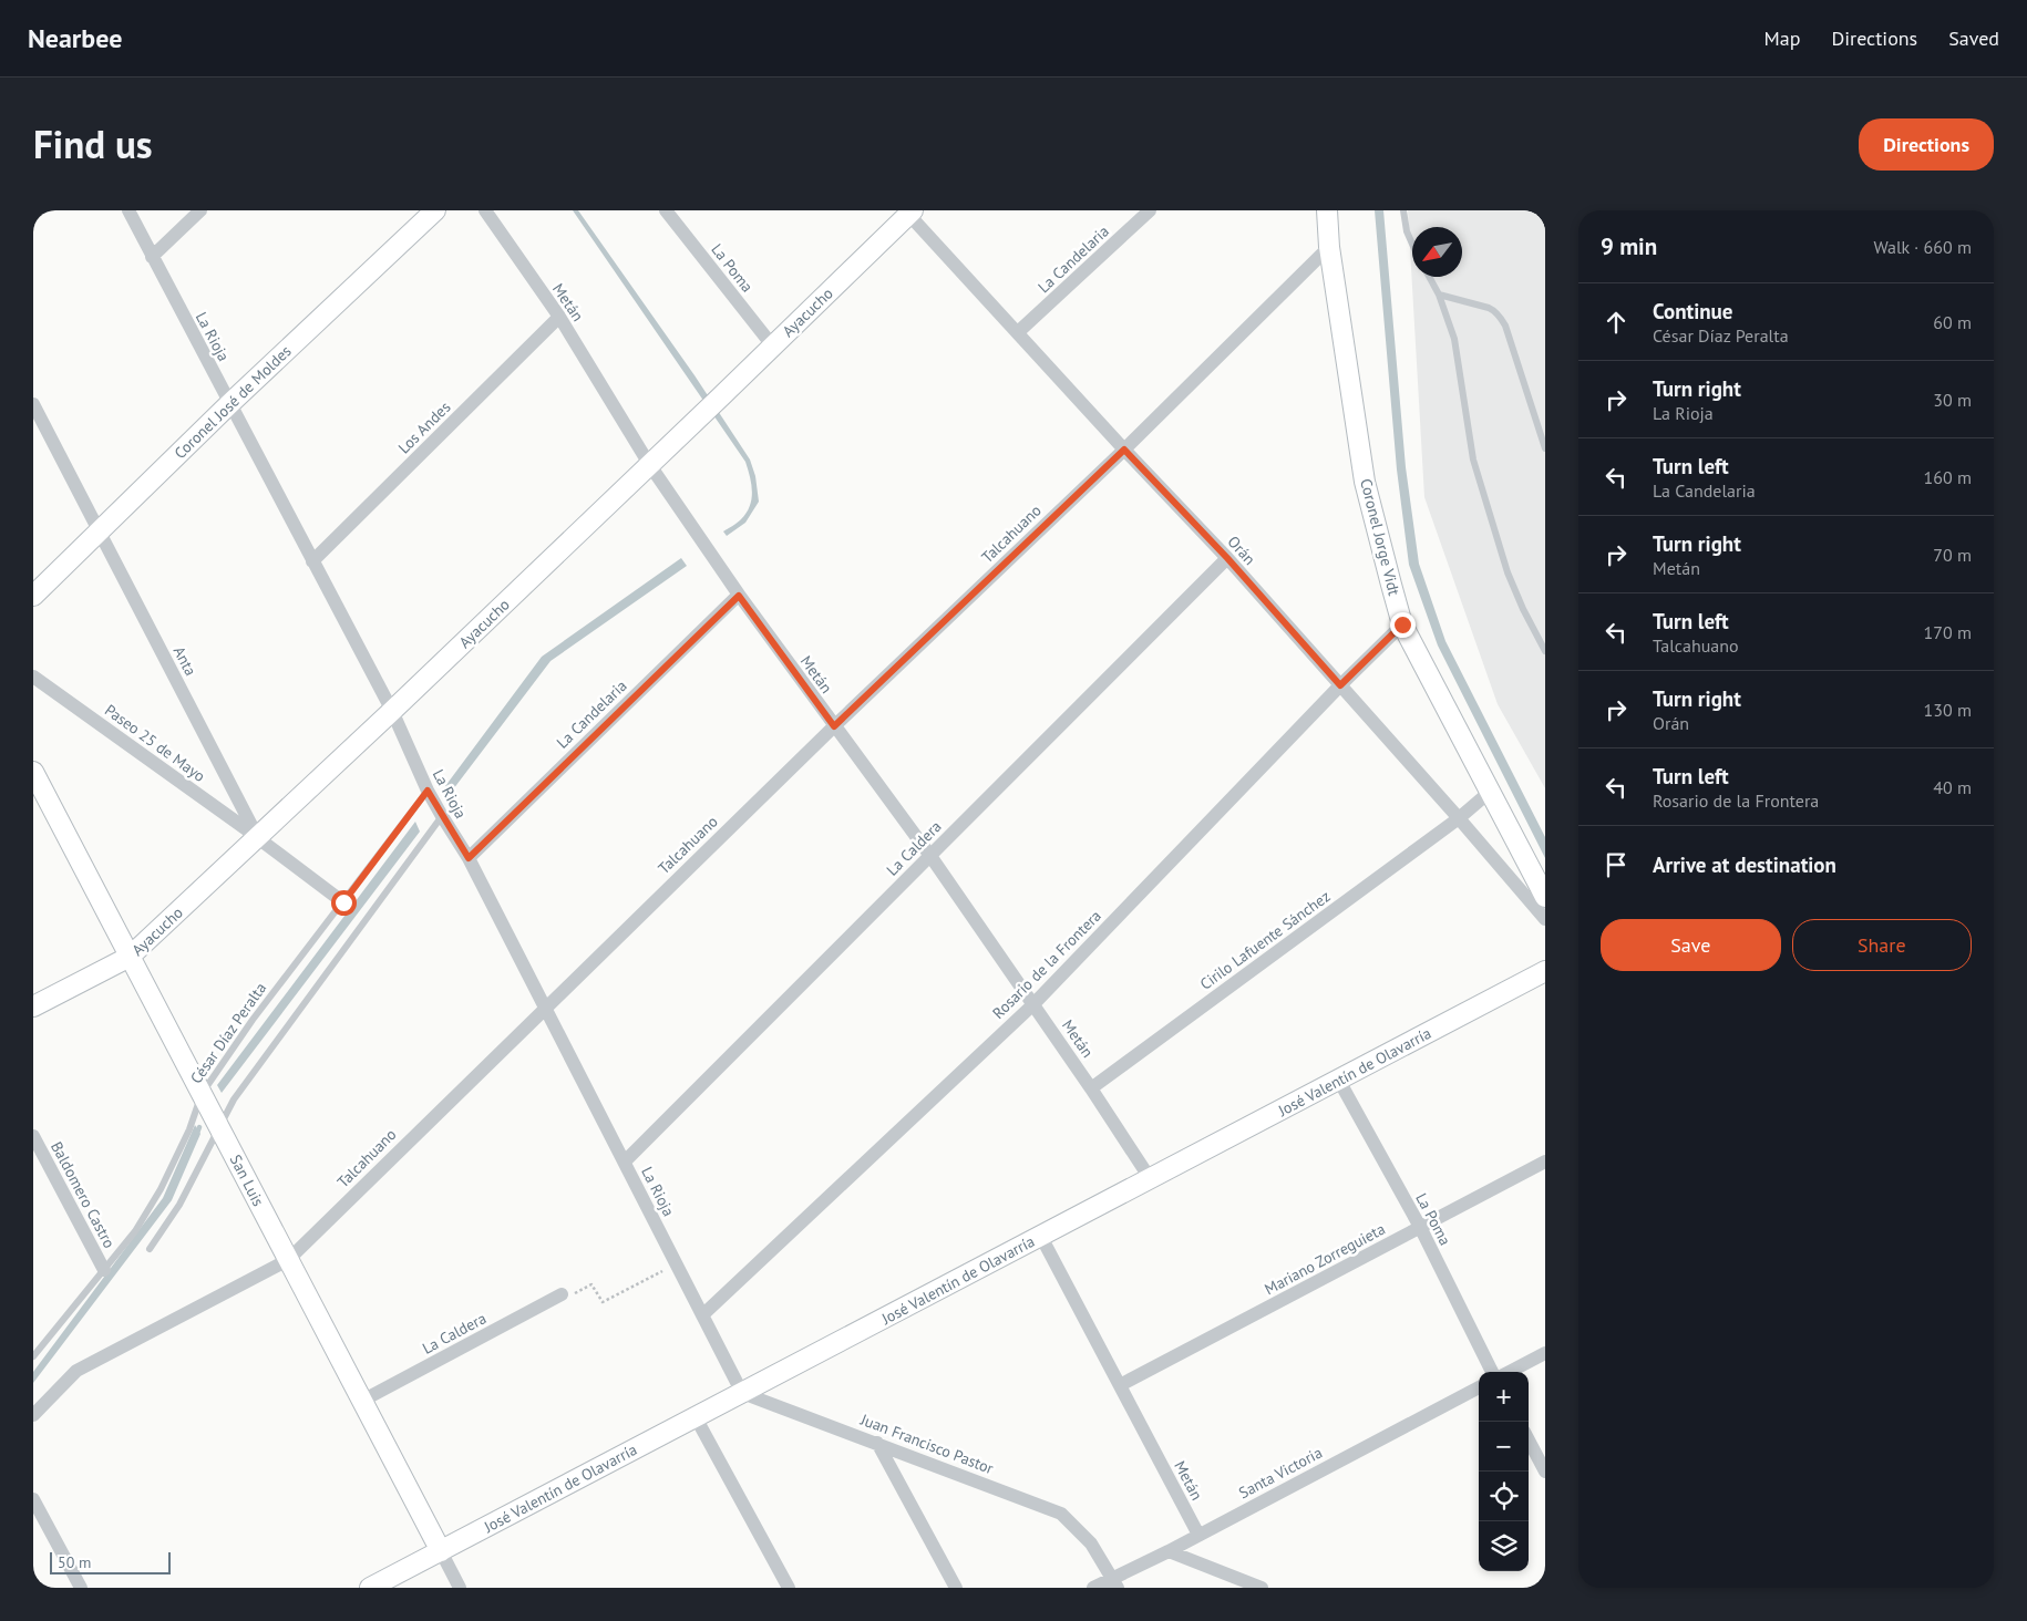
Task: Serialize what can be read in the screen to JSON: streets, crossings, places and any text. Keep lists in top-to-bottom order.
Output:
{
  "streets": {
    "street": [
      "La Candelaria",
      "La Poma",
      "Metán",
      "Ayacucho",
      "La Rioja",
      "Coronel José de Moldes",
      "Los Andes",
      "Talcahuano",
      "Coronel Jorge Vidt",
      "Orán",
      "Anta",
      "Paseo 25 de Mayo",
      "La Caldera",
      "Cirilo Lafuente Sánchez",
      "Rosario de la Frontera",
      "José Valentín de Olavarría",
      "San Luis",
      "Baldomero Castro",
      "Mariano Zorreguieta",
      "Juan Francisco Pastor",
      "Santa Victoria"
    ],
    "lane": ["César Díaz Peralta"]
  },
  "crossings": [
    ["La Candelaria", "Metán"],
    ["La Candelaria", "La Rioja"],
    ["La Candelaria", "Orán"],
    ["La Poma", "Ayacucho"],
    ["La Poma", "José Valentín de Olavarría"],
    ["La Poma", "Mariano Zorreguieta"],
    ["Metán", "Ayacucho"],
    ["Metán", "Los Andes"],
    ["Metán", "Talcahuano"],
    ["Metán", "La Caldera"],
    ["Metán", "Cirilo Lafuente Sánchez"],
    ["Metán", "Rosario de la Frontera"],
    ["Metán", "José Valentín de Olavarría"],
    ["Metán", "Mariano Zorreguieta"],
    ["Metán", "Santa Victoria"],
    ["Ayacucho", "La Rioja"],
    ["Ayacucho", "Orán"],
    ["Ayacucho", "Anta"],
    ["Ayacucho", "Paseo 25 de Mayo"],
    ["Ayacucho", "San Luis"],
    ["La Rioja", "Coronel José de Moldes"],
    ["La Rioja", "Los Andes"],
    ["La Rioja", "Talcahuano"],
    ["La Rioja", "La Caldera"],
    ["La Rioja", "Rosario de la Frontera"],
    ["La Rioja", "César Díaz Peralta"],
    ["La Rioja", "José Valentín de Olavarría"],
    ["La Rioja", "Juan Francisco Pastor"],
    ["Coronel José de Moldes", "Anta"],
    ["Talcahuano", "Coronel Jorge Vidt"],
    ["Talcahuano", "Orán"],
    ["Talcahuano", "San Luis"],
    ["Coronel Jorge Vidt", "Cirilo Lafuente Sánchez"],
    ["Coronel Jorge Vidt", "Rosario de la Frontera"],
    ["Orán", "La Caldera"],
    ["Orán", "Cirilo Lafuente Sánchez"],
    ["Orán", "Rosario de la Frontera"],
    ["Anta", "Paseo 25 de Mayo"],
    ["Anta", "César Díaz Peralta"],
    ["La Caldera", "San Luis"],
    ["César Díaz Peralta", "San Luis"],
    ["César Díaz Peralta", "Baldomero Castro"],
    ["José Valentín de Olavarría", "San Luis"],
    ["José Valentín de Olavarría", "Juan Francisco Pastor"],
    ["Juan Francisco Pastor", "Santa Victoria"]
  ],
  "scale_bar": "50 m",
  "north": "bottom left",
  "page": {
    "header": "Nearbee",
    "nav": ["Map", "Directions", "Saved"],
    "title": "Find us",
    "buttons": [
      "Directions",
      ["Save", "Share"]
    ],
    "heading": ["9 min", "Walk · 660 m"],
    "list": [
      ["Continue", "César Díaz Peralta", "60 m"],
      ["Turn right", "La Rioja", "30 m"],
      ["Turn left", "La Candelaria", "160 m"],
      ["Turn right", "Metán", "70 m"],
      ["Turn left", "Talcahuano", "170 m"],
      ["Turn right", "Orán", "130 m"],
      ["Turn left", "Rosario de la Frontera", "40 m"],
      "Arrive at destination"
    ],
    "map_buttons": ["+", "−"],
    "scale": "50 m"
  }
}
